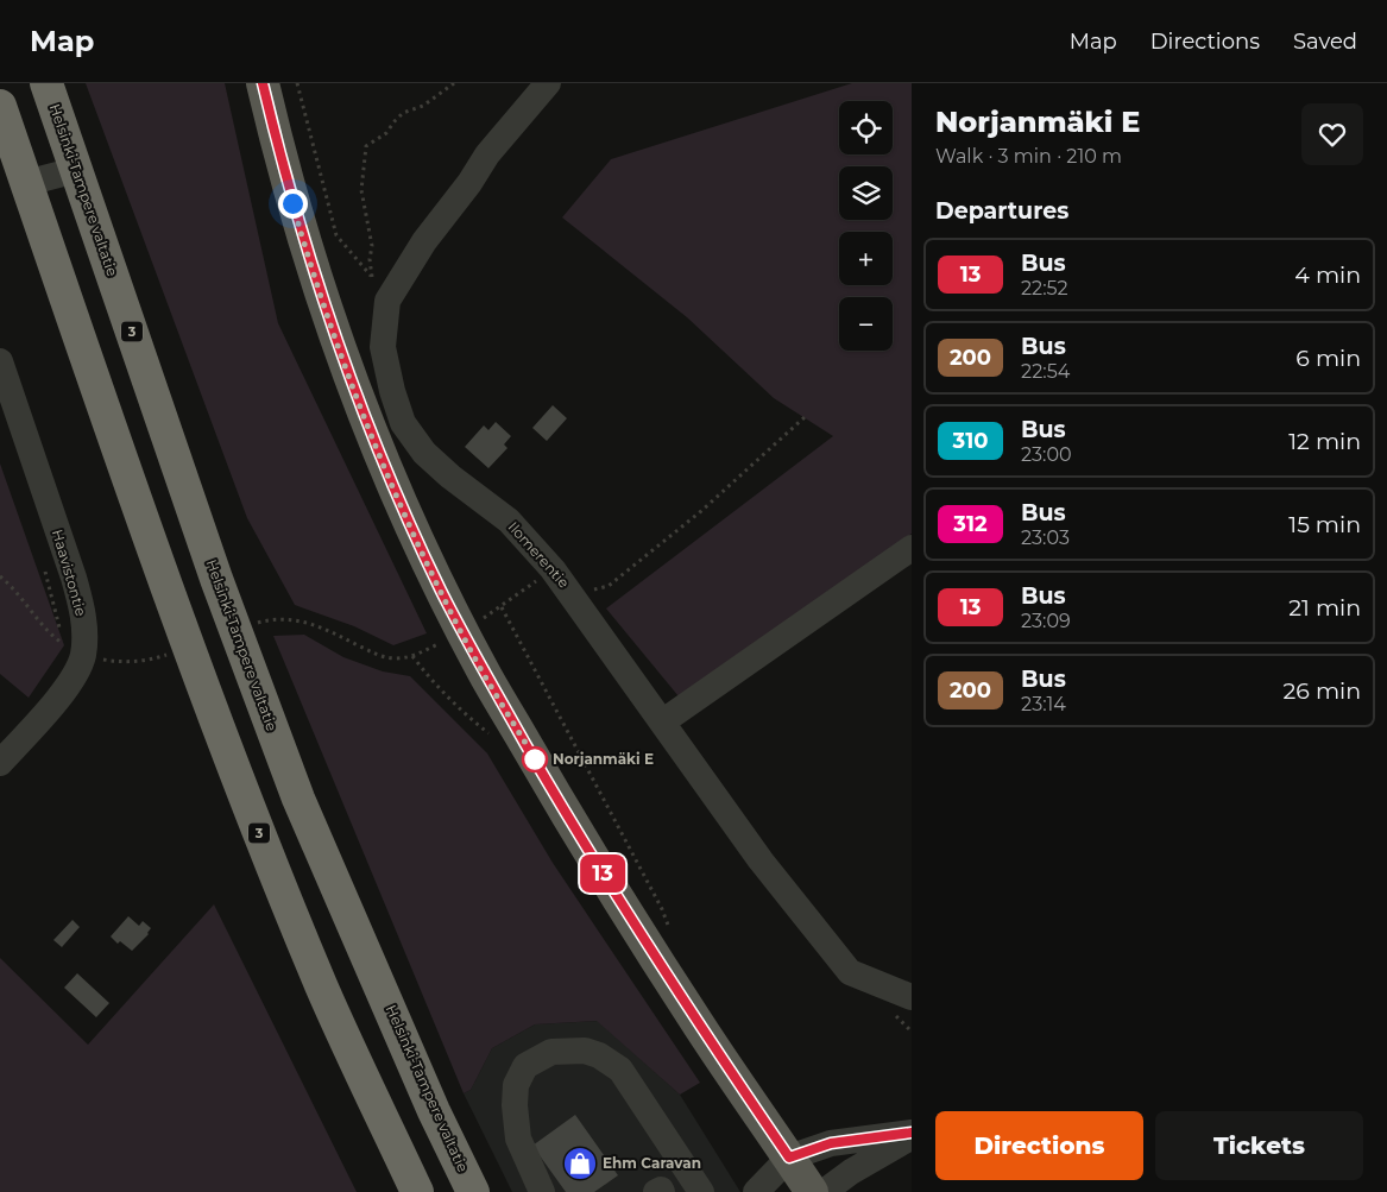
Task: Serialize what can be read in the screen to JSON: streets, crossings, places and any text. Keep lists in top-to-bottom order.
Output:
{
  "streets": {
    "highway": ["Helsinki-Tampere valtatie", "3"],
    "street": ["Ilomerentie", "Haavistontie"]
  },
  "places": {
    "other": ["Norjanmäki E"],
    "shop": ["Ehm Caravan"]
  },
  "lines": ["bus line 13"],
  "page": {
    "header": "Map",
    "nav": ["Map", "Directions", "Saved"],
    "on_map": "13",
    "heading": [
      ["Norjanmäki E", "Walk · 3 min · 210 m"],
      "Departures"
    ],
    "map_buttons": ["+", "−"],
    "list": [
      {
        "mark": "13",
        "name": "Bus",
        "note": "22:52",
        "value": "4 min"
      },
      {
        "mark": "200",
        "name": "Bus",
        "note": "22:54",
        "value": "6 min"
      },
      {
        "mark": "310",
        "name": "Bus",
        "note": "23:00",
        "value": "12 min"
      },
      {
        "mark": "312",
        "name": "Bus",
        "note": "23:03",
        "value": "15 min"
      },
      {
        "mark": "13",
        "name": "Bus",
        "note": "23:09",
        "value": "21 min"
      },
      {
        "mark": "200",
        "name": "Bus",
        "note": "23:14",
        "value": "26 min"
      }
    ],
    "buttons": ["Directions", "Tickets"]
  }
}
